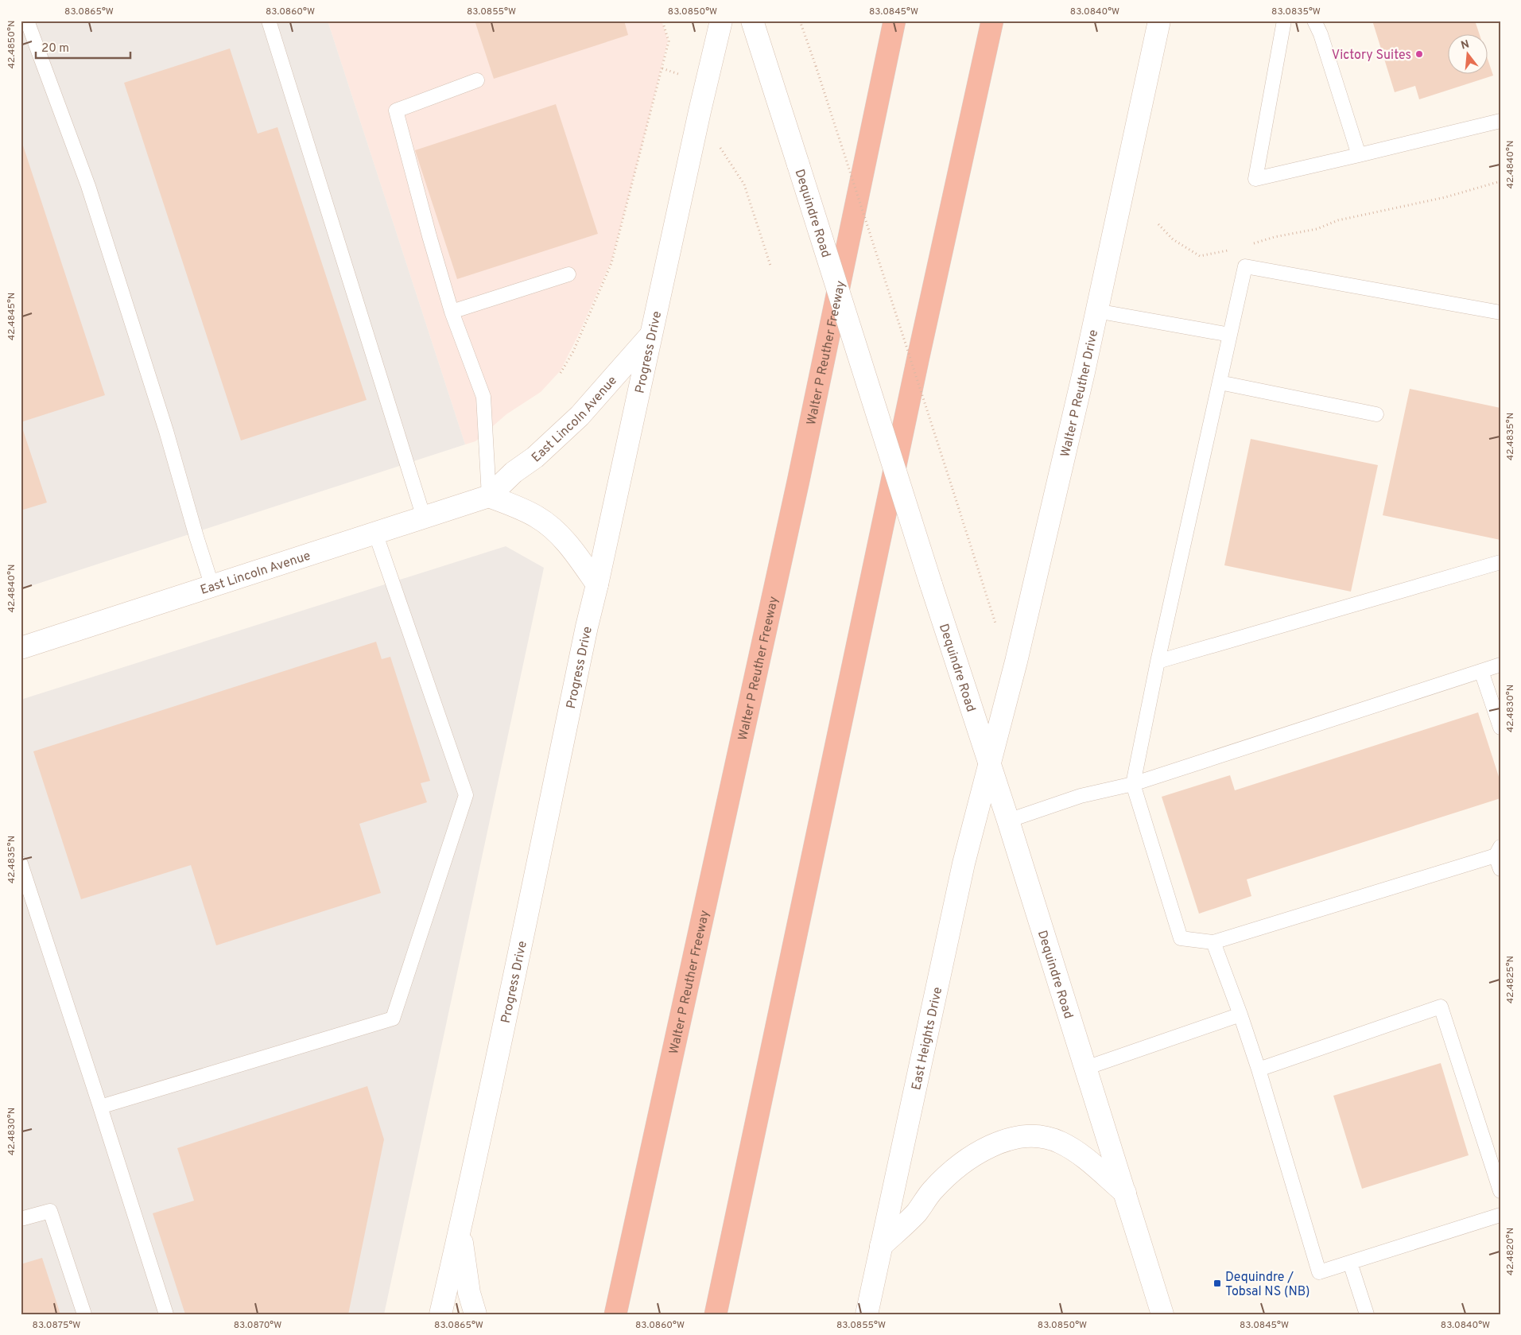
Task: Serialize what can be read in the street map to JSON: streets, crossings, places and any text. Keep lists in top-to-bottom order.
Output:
{
  "streets": {
    "highway": ["Walter P Reuther Freeway"],
    "main road": [
      "Dequindre Road",
      "Progress Drive",
      "Walter P Reuther Drive",
      "East Lincoln Avenue",
      "East Heights Drive"
    ]
  },
  "crossings": [
    ["Dequindre Road", "Walter P Reuther Drive"],
    ["Dequindre Road", "East Heights Drive"],
    ["Progress Drive", "East Lincoln Avenue"],
    ["Walter P Reuther Drive", "East Heights Drive"]
  ],
  "places": {
    "other": ["Victory Suites"],
    "transit": ["Dequindre / Tobsal NS (NB)"]
  },
  "scale_bar": "20 m",
  "north": "top",
  "coordinates": [
    "83.0865°W",
    "83.0860°W",
    "83.0855°W",
    "83.0850°W",
    "83.0845°W",
    "83.0840°W",
    "83.0835°W",
    "42.4850°N",
    "42.4840°N",
    "42.4845°N",
    "42.4835°N",
    "42.4830°N",
    "42.4825°N",
    "42.4820°N",
    "83.0875°W",
    "83.0870°W"
  ]
}
